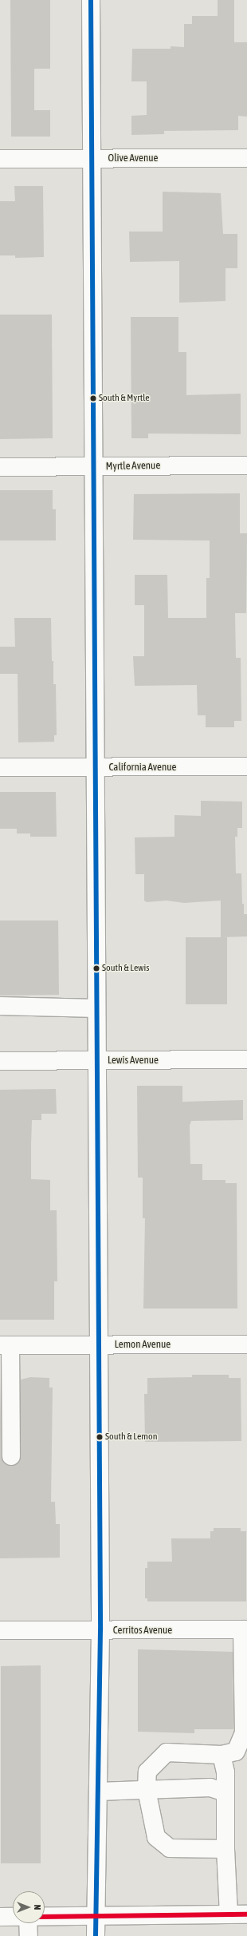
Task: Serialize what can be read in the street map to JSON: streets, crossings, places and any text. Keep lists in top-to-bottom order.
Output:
{
  "streets": {
    "main road": [
      "Olive Avenue",
      "Myrtle Avenue",
      "California Avenue",
      "Lewis Avenue",
      "Lemon Avenue",
      "Cerritos Avenue"
    ]
  },
  "places": ["South & Myrtle", "South & Lewis", "South & Lemon"],
  "north": "right"
}
